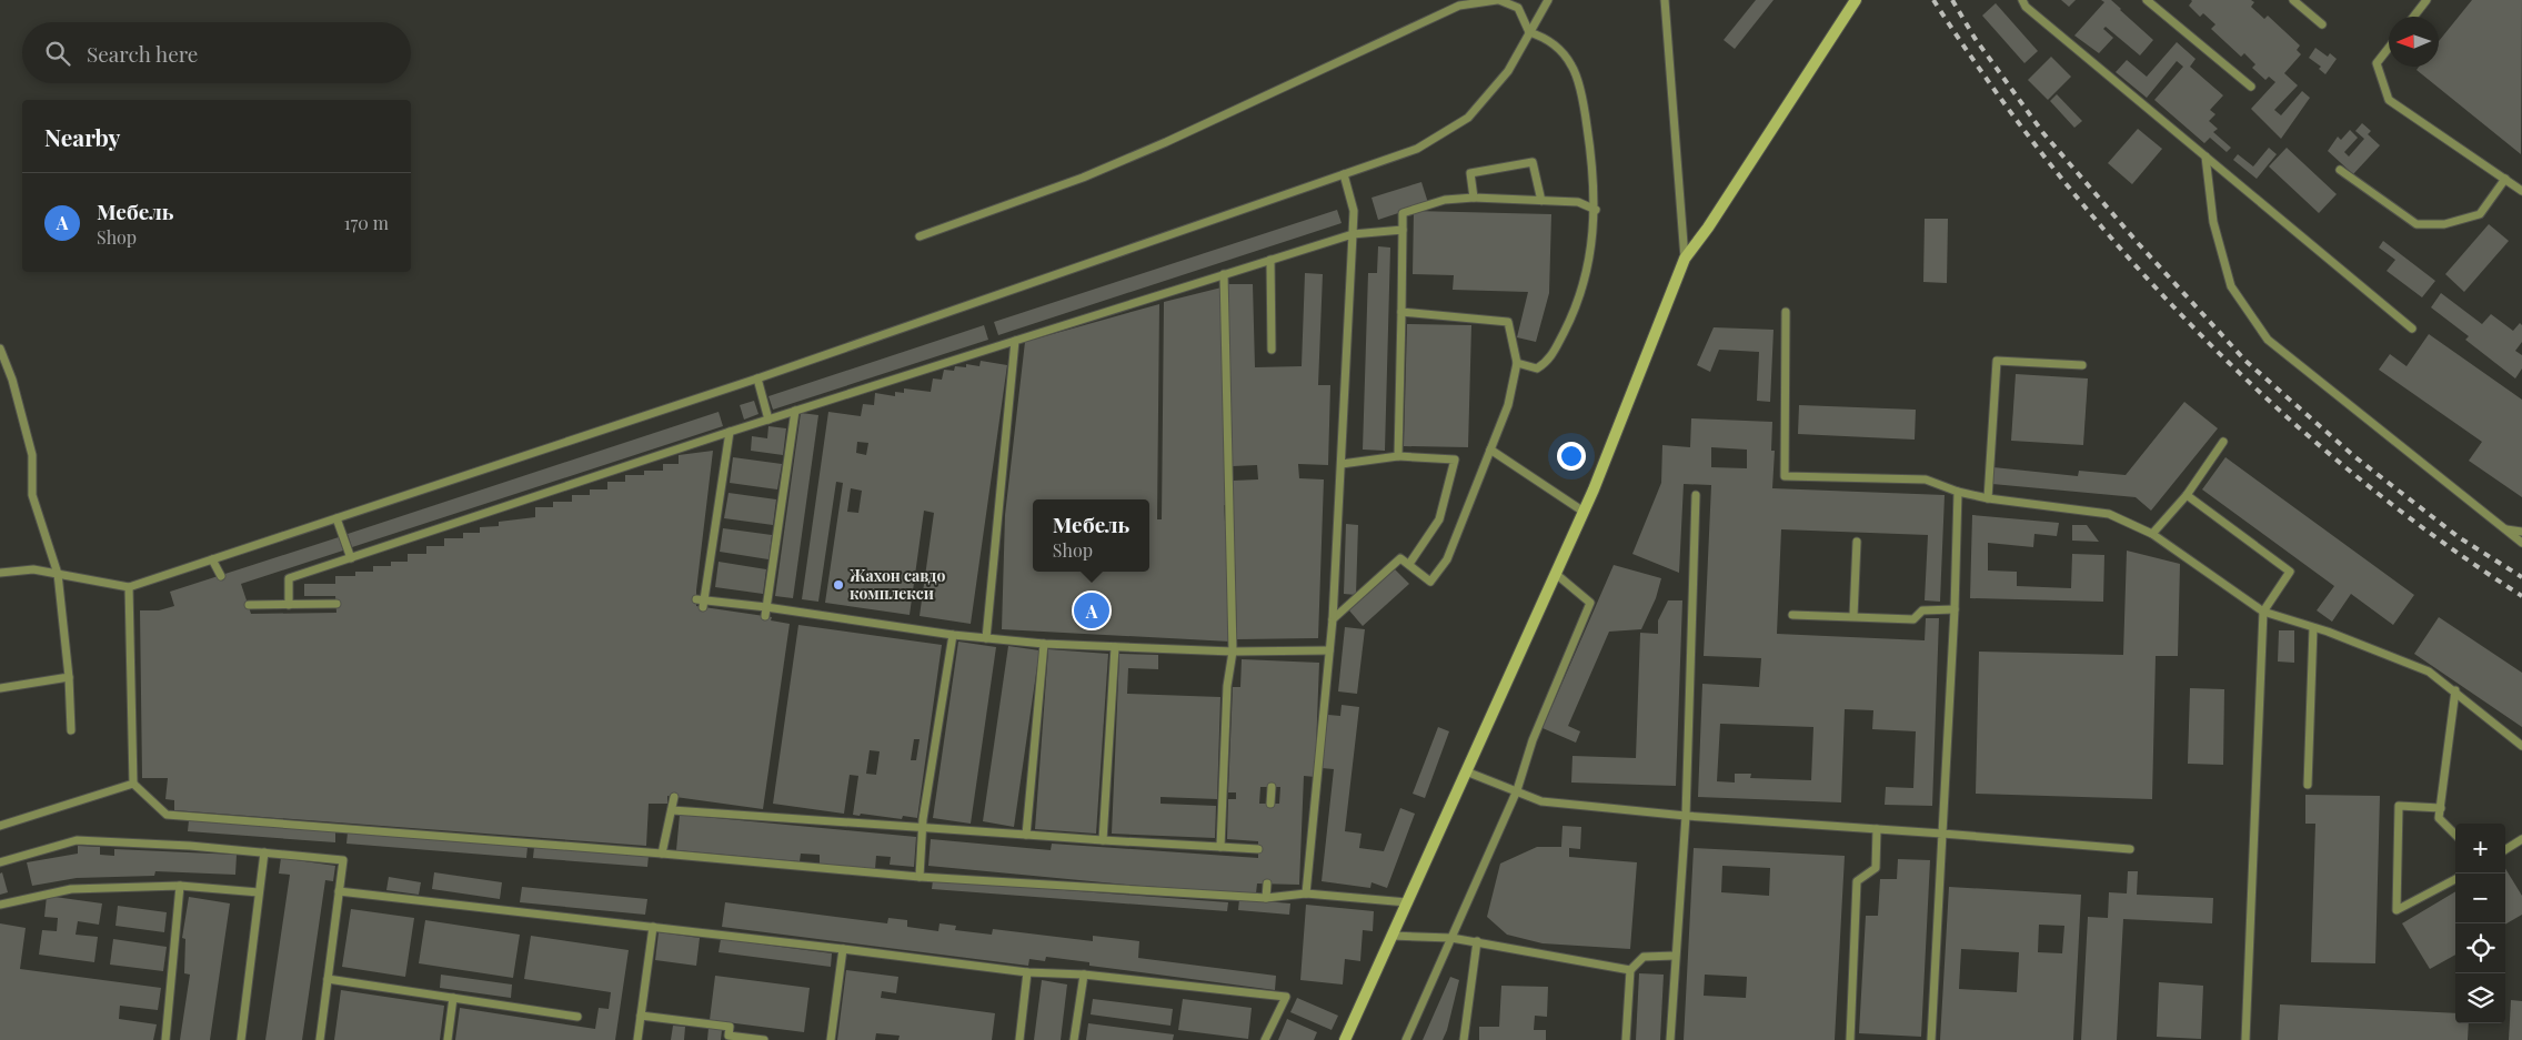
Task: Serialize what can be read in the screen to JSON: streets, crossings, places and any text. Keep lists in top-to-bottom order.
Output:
{
  "places": ["Жахон савдо комплекси"],
  "north": "left",
  "page": {
    "search": "Search here",
    "heading": "Nearby",
    "list": [
      {
        "mark": "A",
        "name": "Мебель",
        "note": "Shop",
        "value": "170 m"
      }
    ],
    "popup": ["Мебель", "Shop"],
    "pins": "A",
    "map_buttons": ["+", "−"]
  }
}
